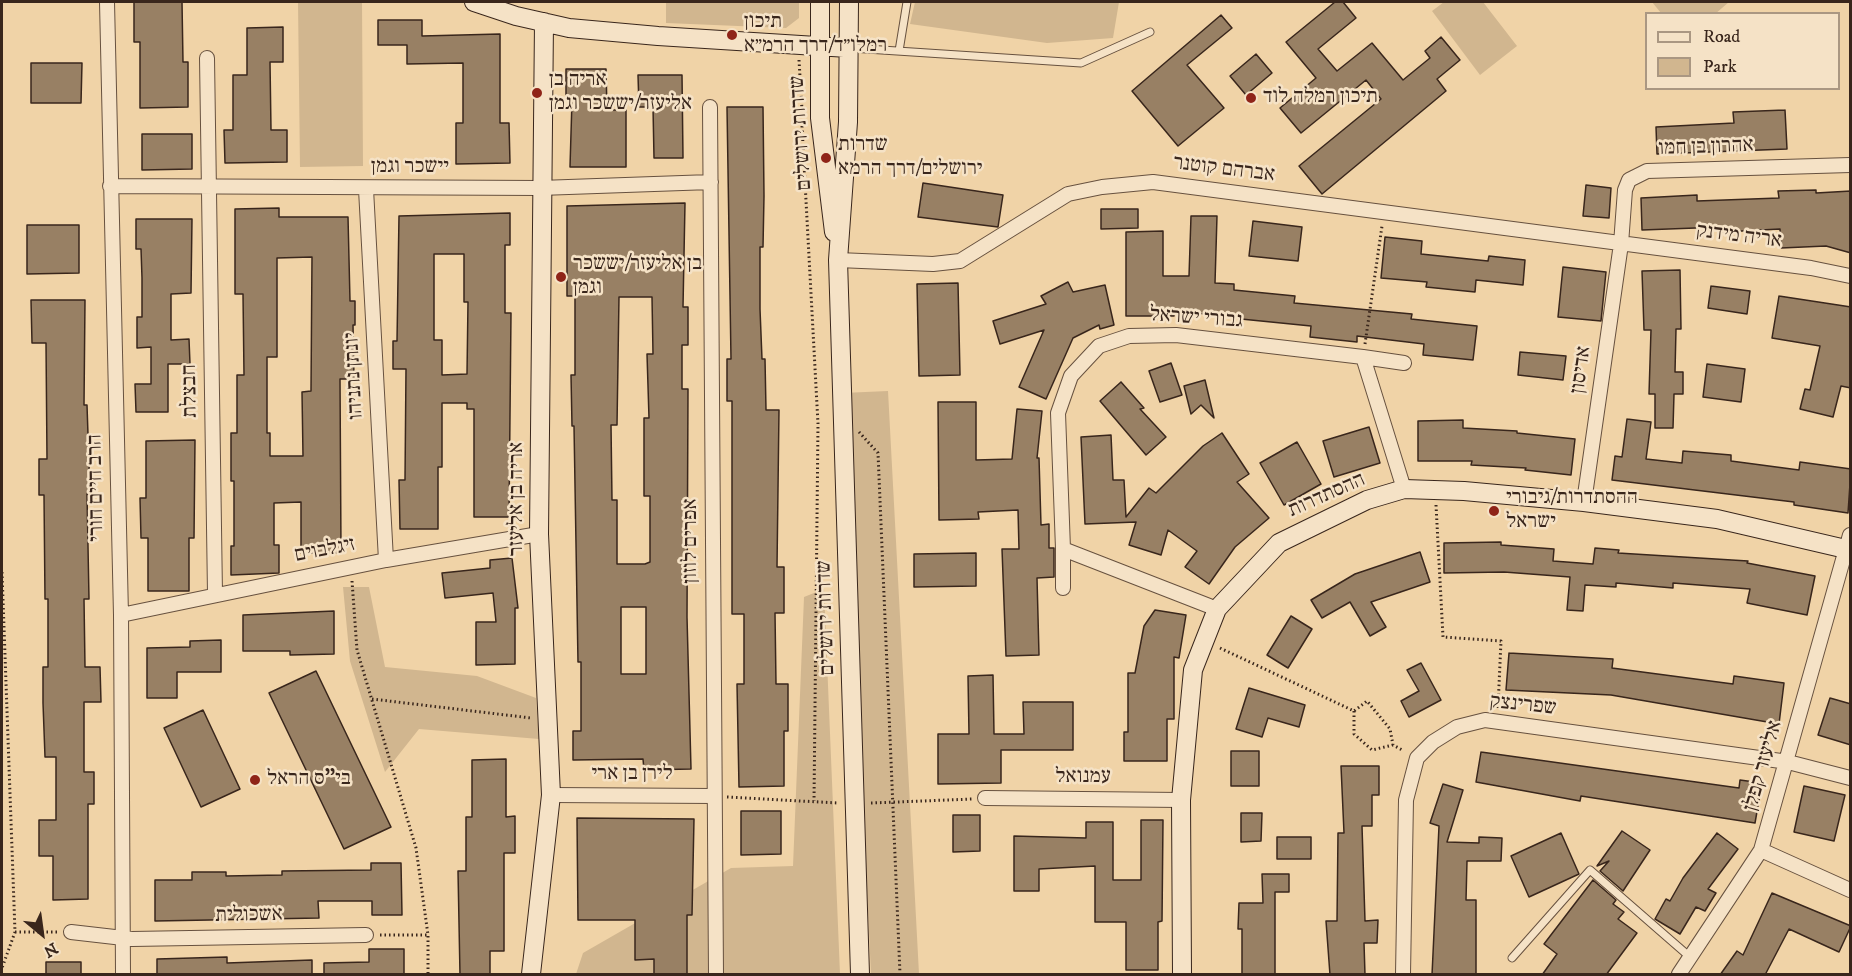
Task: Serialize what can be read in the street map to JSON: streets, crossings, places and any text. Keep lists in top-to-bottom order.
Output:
{
  "streets": {
    "street": [
      "שדרות ירושלים",
      "אהרון בן חמו",
      "יישכר וגמן",
      "אברהם קוטנר",
      "אריה מידנק",
      "גבורי ישראל",
      "אדיסון",
      "יונתן נתניהו",
      "חבצלת",
      "הרב חיים חורי",
      "ההסתדרות",
      "אריה בן אליעזר",
      "אפרים לוזון",
      "זיגלבוים",
      "שפרינצק",
      "אליעזר קפלן",
      "לירן בן ארי",
      "עמנואל",
      "אשכולית"
    ]
  },
  "crossings": [
    ["שדרות ירושלים", "אברהם קוטנר"],
    ["אהרון בן חמו", "אברהם קוטנר"],
    ["אהרון בן חמו", "אריה מידנק"],
    ["אהרון בן חמו", "אדיסון"],
    ["יישכר וגמן", "יונתן נתניהו"],
    ["יישכר וגמן", "חבצלת"],
    ["יישכר וגמן", "הרב חיים חורי"],
    ["יישכר וגמן", "אריה בן אליעזר"],
    ["יישכר וגמן", "אפרים לוזון"],
    ["אברהם קוטנר", "אריה מידנק"],
    ["אברהם קוטנר", "אדיסון"],
    ["אריה מידנק", "אדיסון"],
    ["אדיסון", "ההסתדרות"],
    ["יונתן נתניהו", "זיגלבוים"],
    ["חבצלת", "זיגלבוים"],
    ["הרב חיים חורי", "זיגלבוים"],
    ["הרב חיים חורי", "אשכולית"],
    ["ההסתדרות", "אליעזר קפלן"],
    ["ההסתדרות", "עמנואל"],
    ["אריה בן אליעזר", "זיגלבוים"],
    ["אריה בן אליעזר", "לירן בן ארי"],
    ["אפרים לוזון", "לירן בן ארי"],
    ["שפרינצק", "אליעזר קפלן"]
  ],
  "places": [
    "תיכון רמלו״ד/דרך הרמ״א",
    "אריה בן אליעזר/יששכר וגמן",
    "תיכון רמלה לוד",
    "שדרות ירושלים/דרך הרמא",
    "בן אליעזר/יששכר וגמן",
    "ההסתדרות/גיבורי ישראל",
    "בי\"ס הראל"
  ],
  "legend": ["Road", "Park"],
  "north": "bottom right"
}
